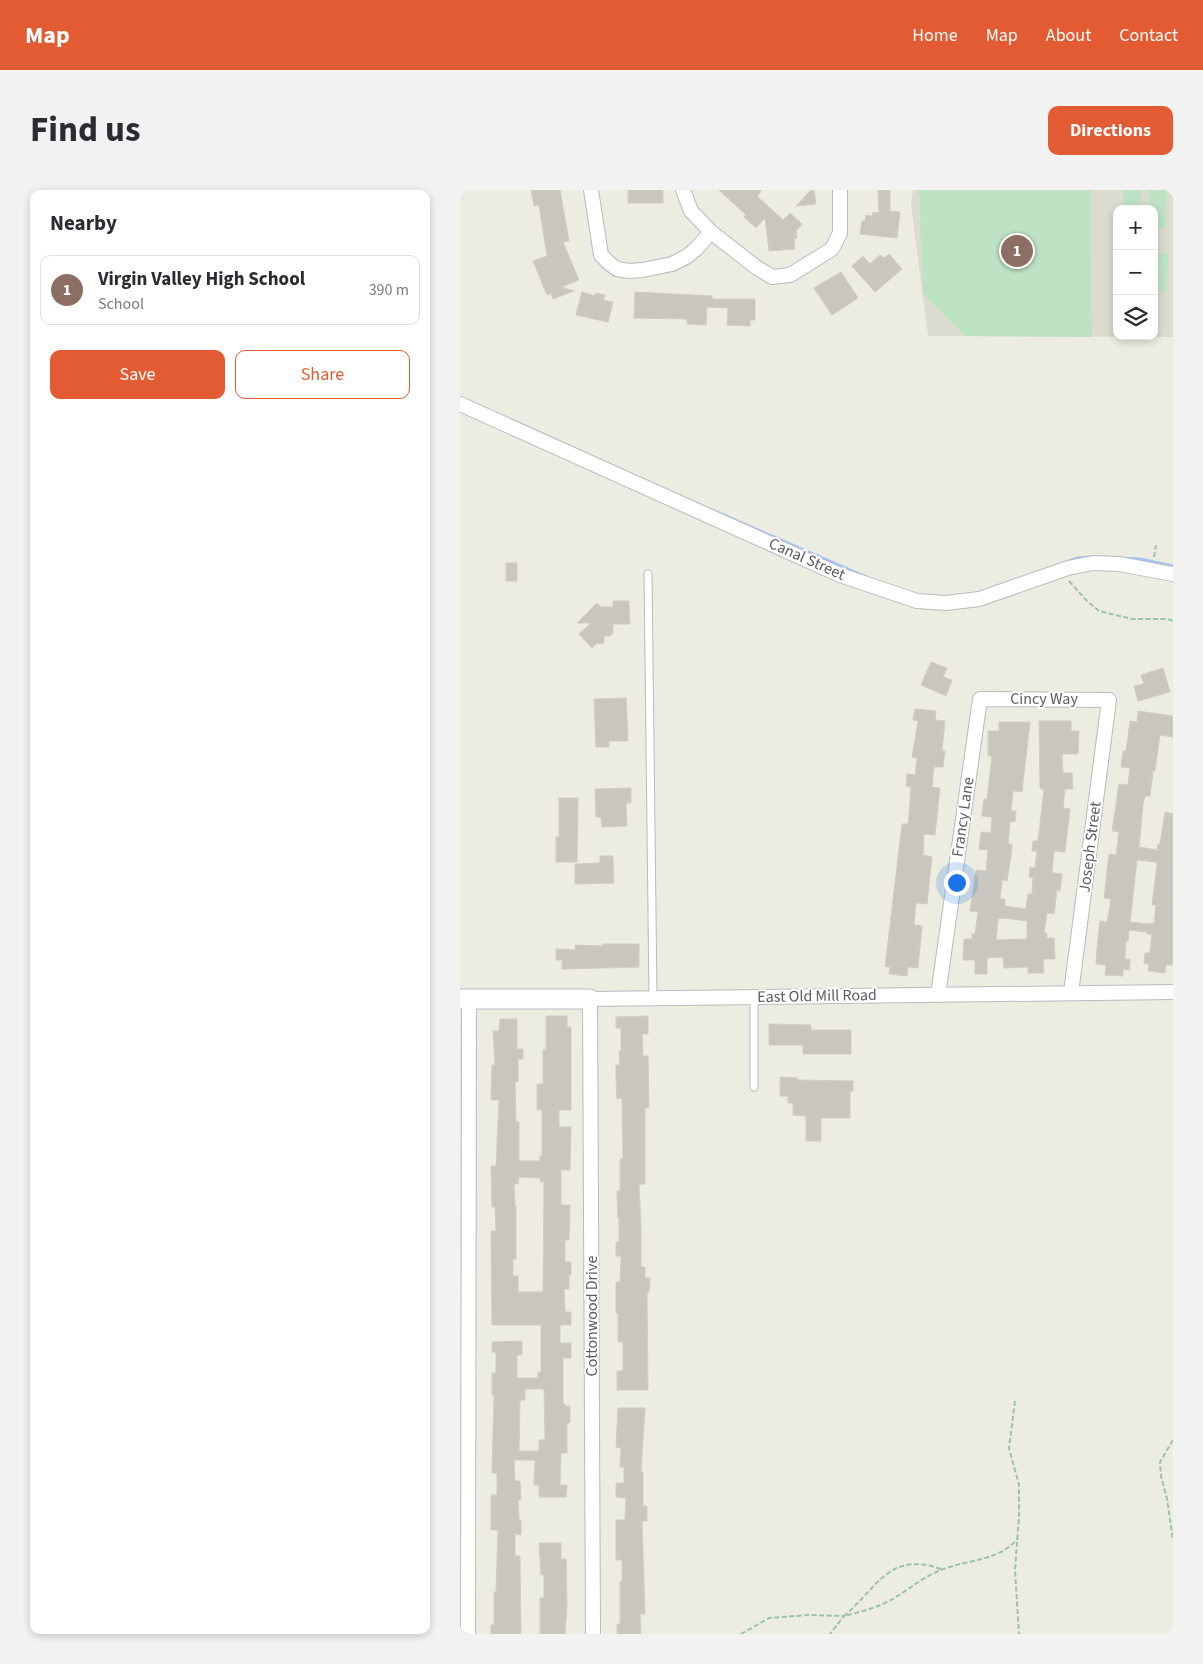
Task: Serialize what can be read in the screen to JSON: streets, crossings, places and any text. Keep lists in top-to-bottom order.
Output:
{
  "streets": {
    "street": [
      "Canal Street",
      "Cincy Way",
      "Francy Lane",
      "Joseph Street",
      "East Old Mill Road",
      "Cottonwood Drive"
    ]
  },
  "crossings": [
    ["Cincy Way", "Francy Lane"],
    ["Cincy Way", "Joseph Street"],
    ["Francy Lane", "East Old Mill Road"],
    ["Joseph Street", "East Old Mill Road"],
    ["East Old Mill Road", "Cottonwood Drive"]
  ],
  "page": {
    "header": "Map",
    "nav": [
      "Home",
      "Map",
      "About",
      "Contact"
    ],
    "title": "Find us",
    "buttons": [
      "Directions",
      ["Save", "Share"]
    ],
    "heading": "Nearby",
    "map_buttons": ["+", "−"],
    "pins": "1",
    "list": [
      {
        "mark": "1",
        "name": "Virgin Valley High School",
        "note": "School",
        "value": "390 m"
      }
    ]
  }
}
